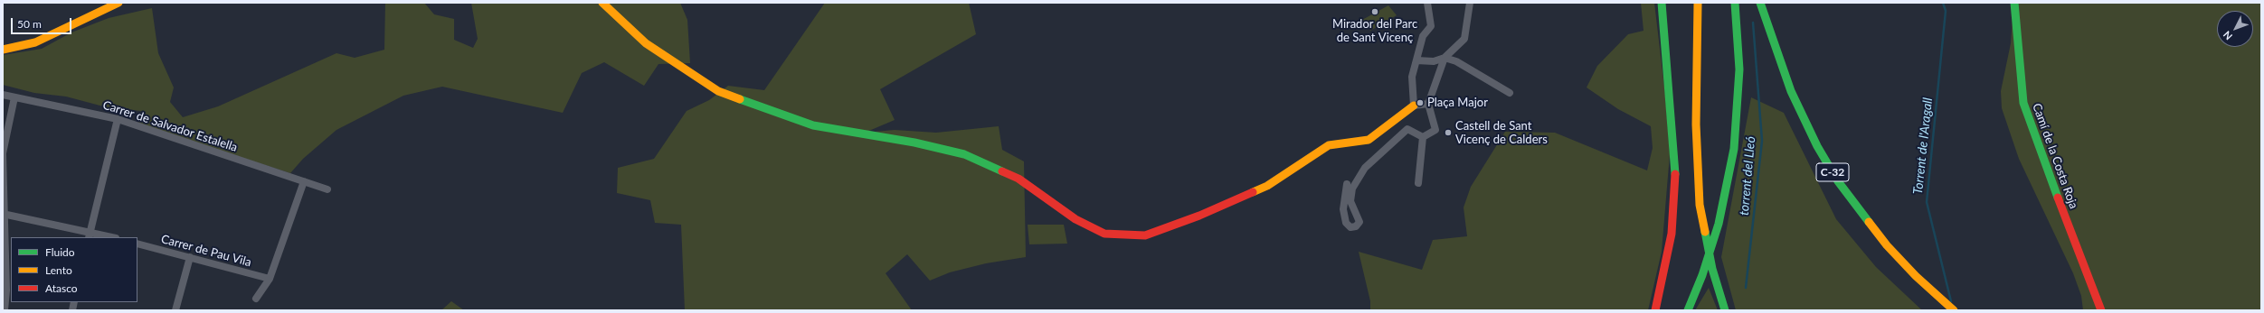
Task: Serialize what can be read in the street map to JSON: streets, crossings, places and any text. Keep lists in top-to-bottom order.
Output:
{
  "streets": {
    "main road": ["Camí de la Costa Roja", "C-32"],
    "street": ["Carrer de Salvador Estalella", "Carrer de Pau Vila"]
  },
  "water": ["Torrent de l'Aragall", "torrent del Lleó"],
  "places": ["Mirador del Parc de Sant Vicenç", "Plaça Major", "Castell de Sant Vicenç de Calders"],
  "legend": ["Fluido", "Lento", "Atasco"],
  "scale_bar": "50 m",
  "north": "bottom left"
}
